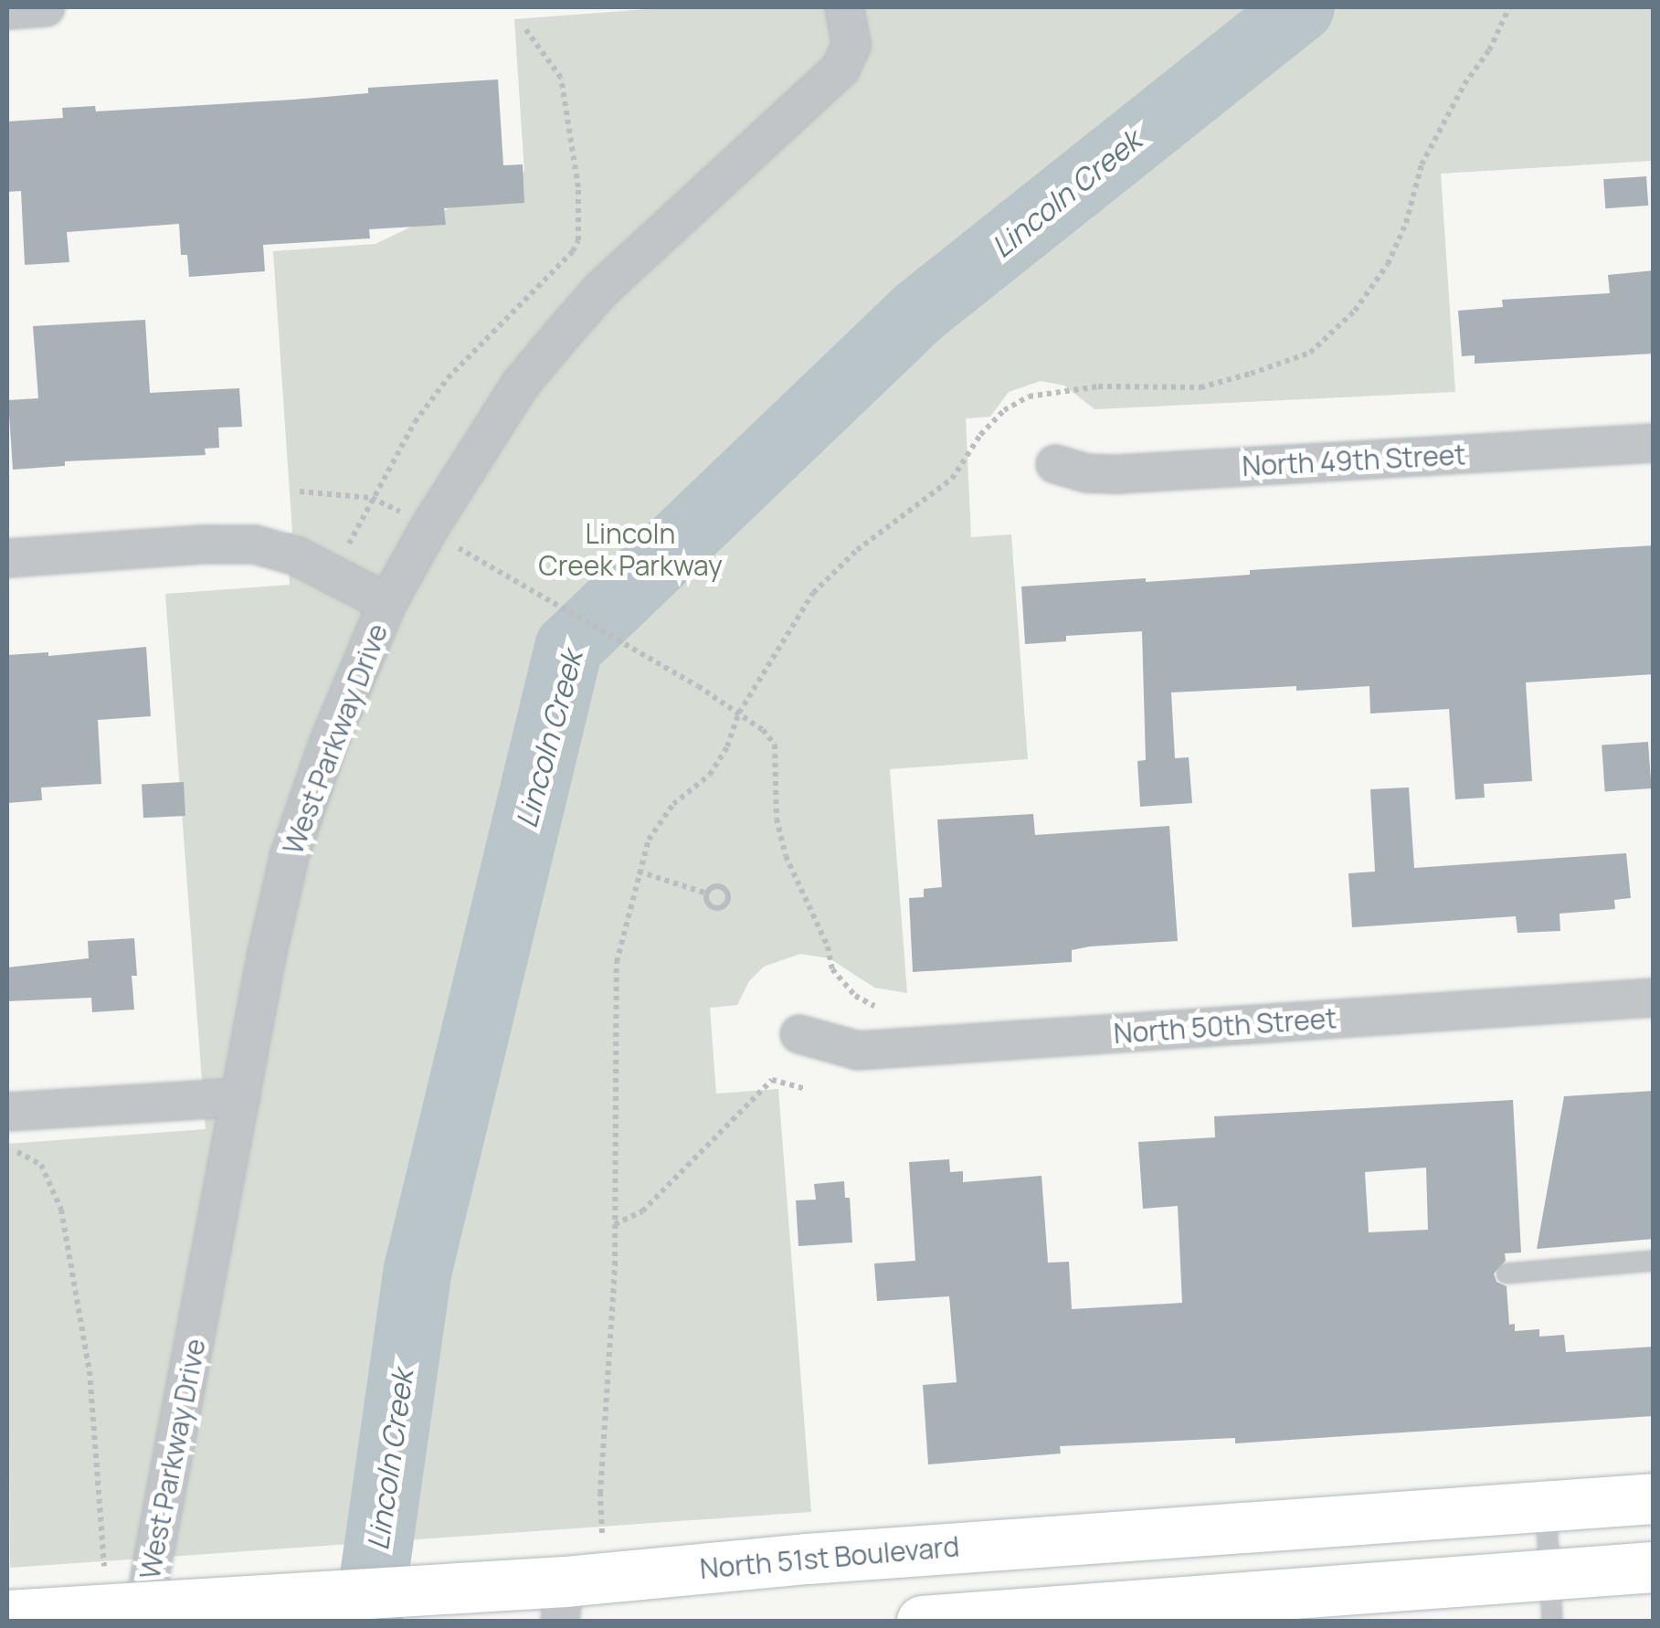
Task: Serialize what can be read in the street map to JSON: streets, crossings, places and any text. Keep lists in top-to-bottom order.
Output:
{
  "streets": {
    "street": [
      "North 49th Street",
      "West Parkway Drive",
      "North 50th Street",
      "North 51st Boulevard"
    ]
  },
  "crossings": [
    ["West Parkway Drive", "North 51st Boulevard"]
  ],
  "water": ["Lincoln Creek"],
  "parks": ["Lincoln Creek Parkway"]
}
